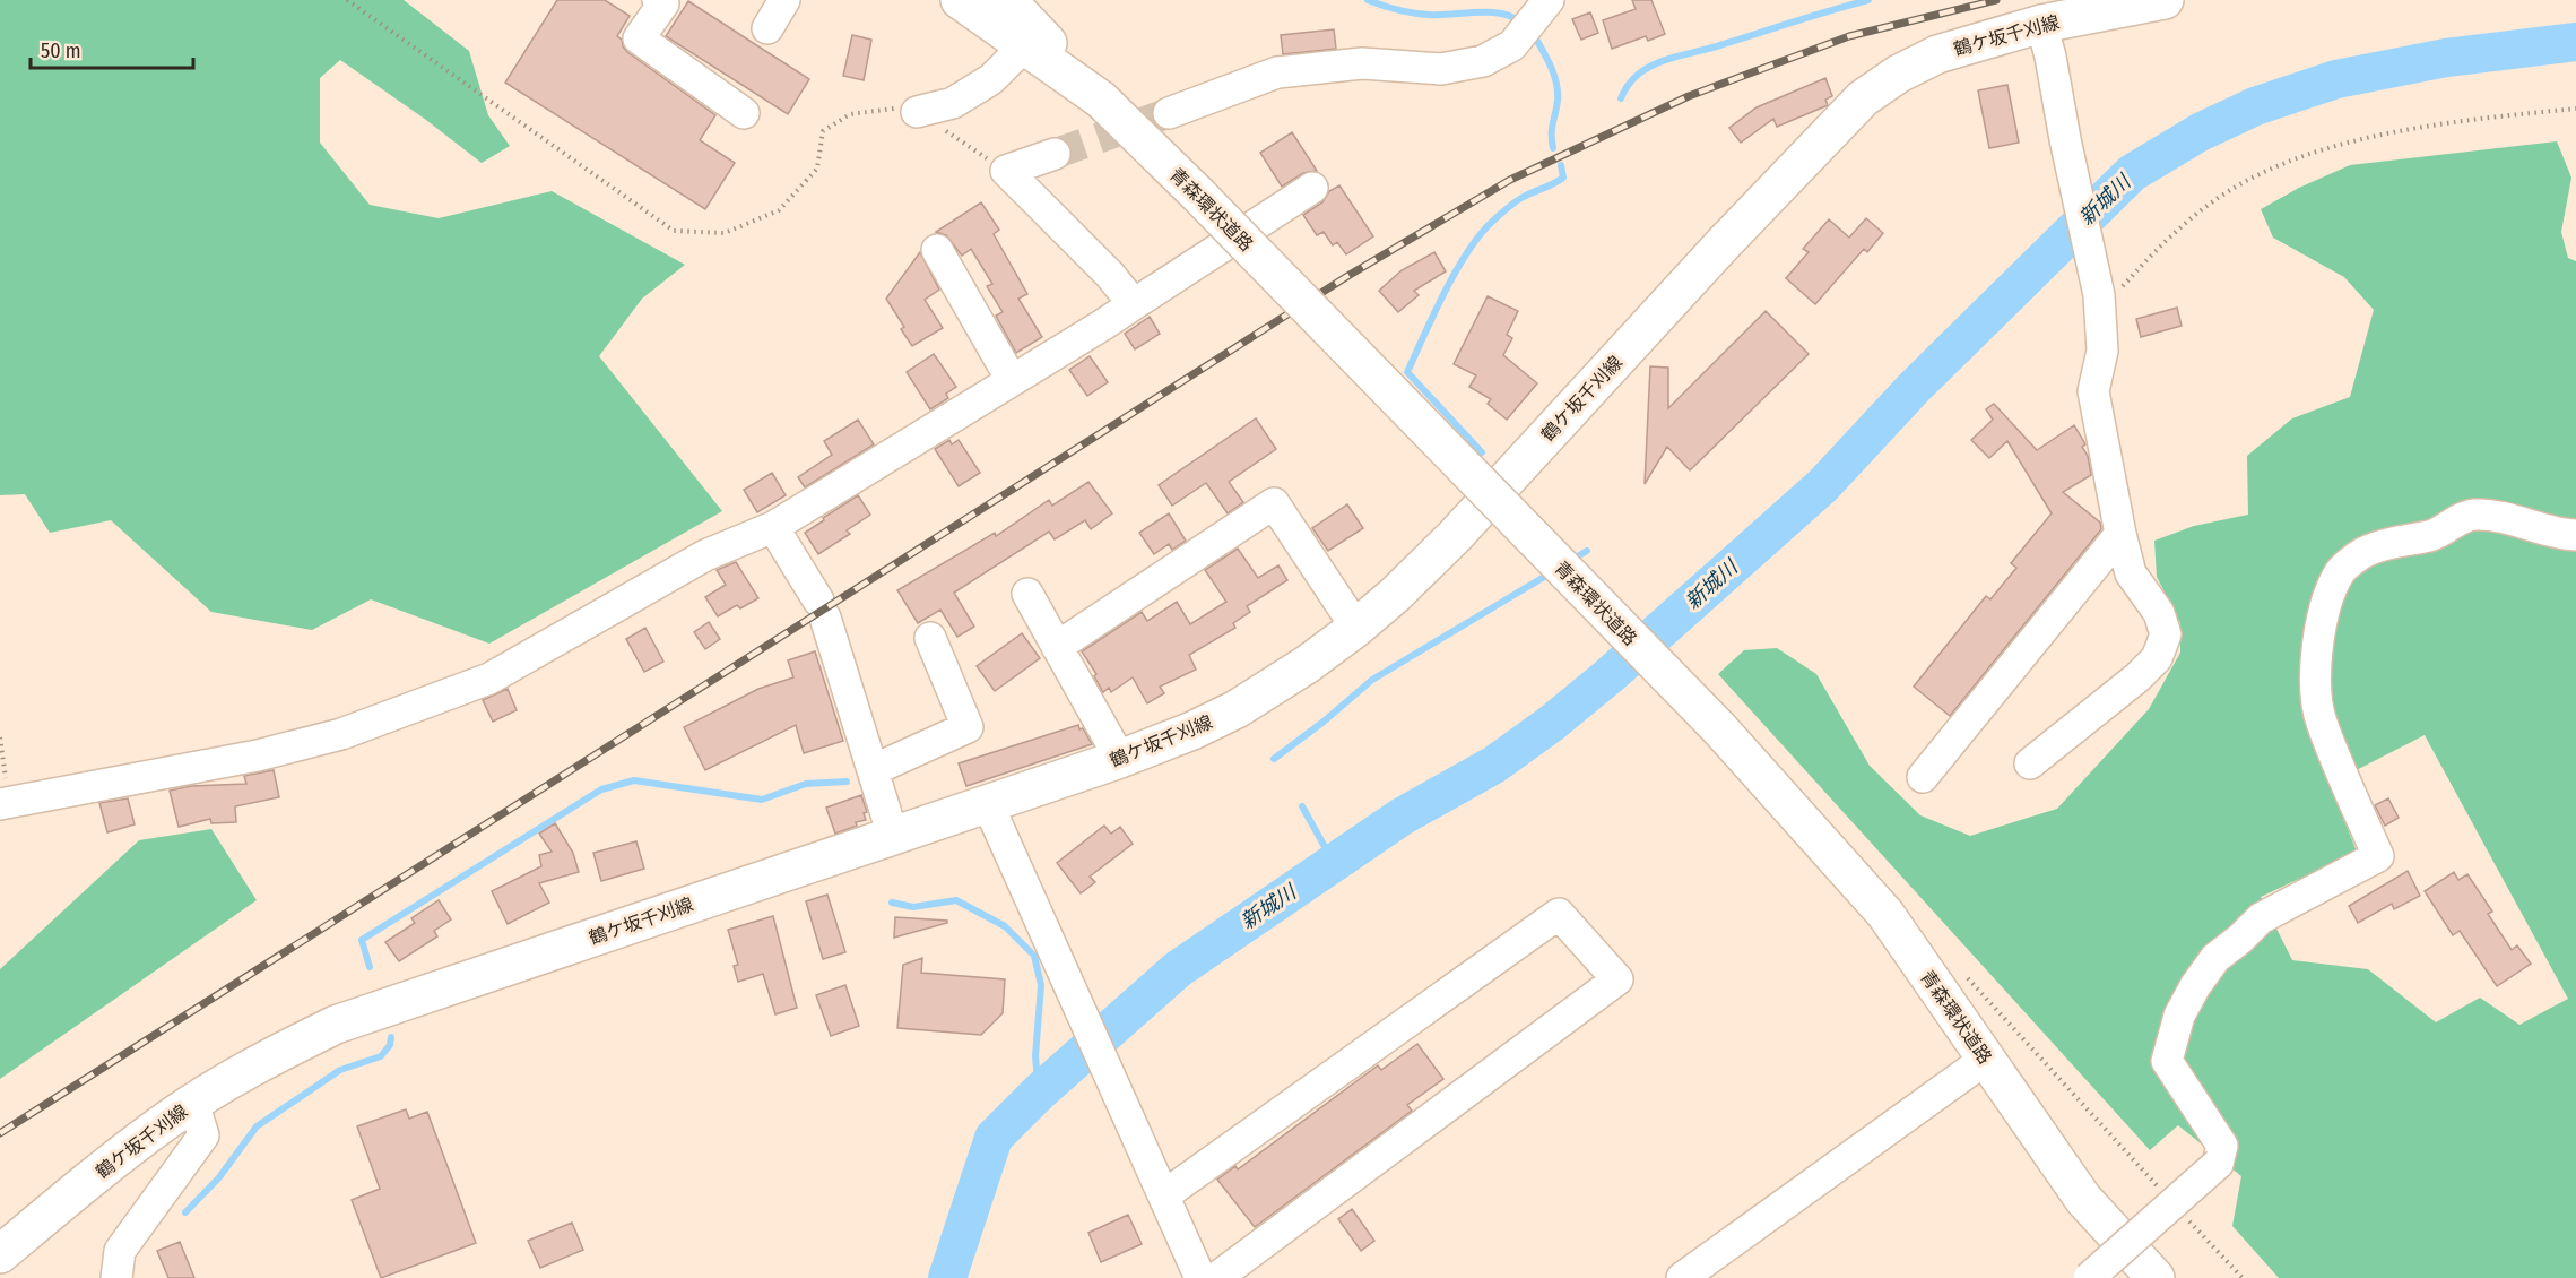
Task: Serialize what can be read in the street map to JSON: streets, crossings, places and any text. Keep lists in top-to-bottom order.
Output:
{
  "streets": {
    "main road": ["鶴ケ坂千刈線", "青森環状道路"]
  },
  "water": ["新城川"],
  "scale_bar": "50 m"
}
